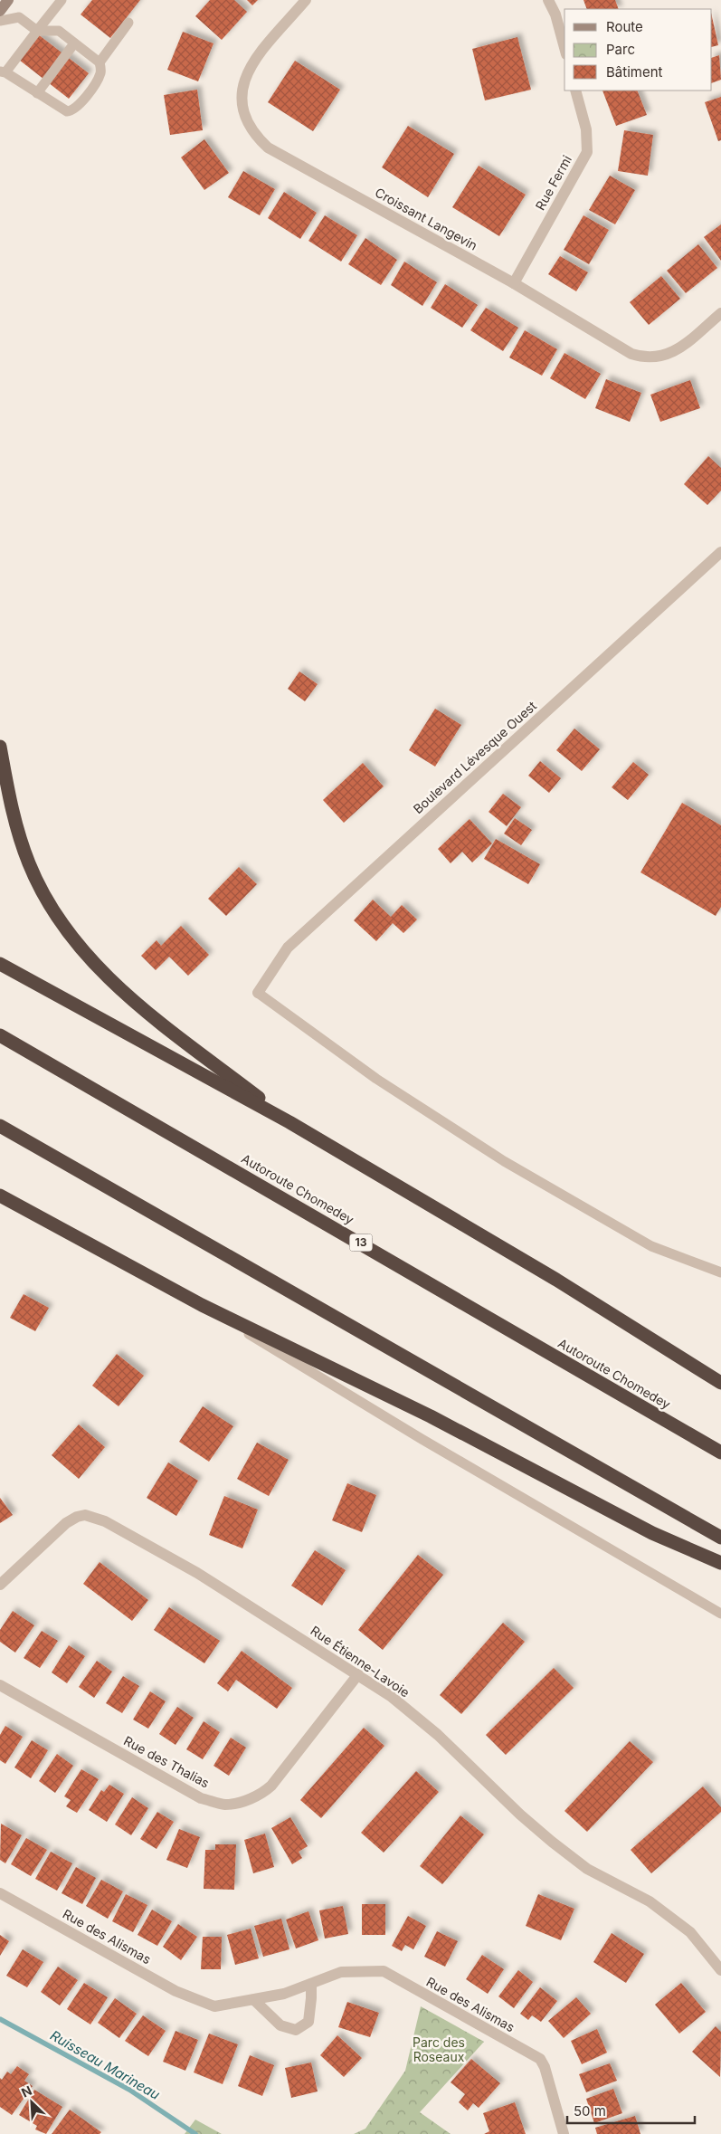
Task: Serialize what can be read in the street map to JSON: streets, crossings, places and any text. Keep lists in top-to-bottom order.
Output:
{
  "streets": {
    "highway": ["Autoroute Chomedey", "13"],
    "street": [
      "Rue Fermi",
      "Croissant Langevin",
      "Boulevard Lévesque Ouest",
      "Rue Étienne-Lavoie",
      "Rue des Thalias",
      "Rue des Alismas"
    ]
  },
  "crossings": [
    ["Rue Fermi", "Croissant Langevin"],
    ["Rue Étienne-Lavoie", "Rue des Thalias"]
  ],
  "water": ["Ruisseau Marineau"],
  "parks": ["Parc des Roseaux"],
  "legend": ["Route", "Parc", "Bâtiment"],
  "scale_bar": "50 m",
  "north": "top left"
}
